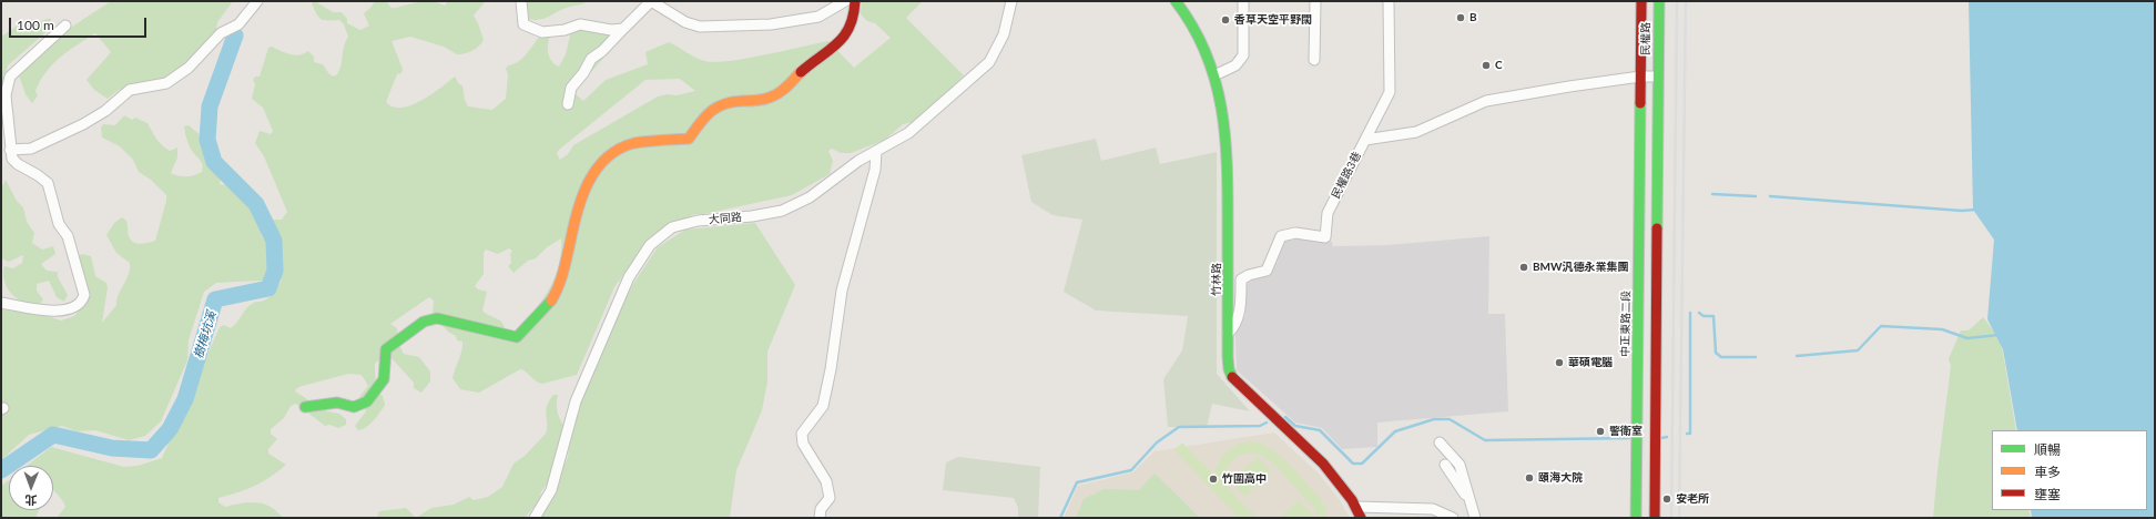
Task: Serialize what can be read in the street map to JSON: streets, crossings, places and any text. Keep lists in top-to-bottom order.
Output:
{
  "streets": {
    "street": [
      "民權路",
      "民權路3巷",
      "大同路",
      "竹林路",
      "中正東路二段"
    ]
  },
  "crossings": [
    ["民權路", "民權路3巷"],
    ["民權路", "中正東路二段"],
    ["民權路3巷", "竹林路"],
    ["民權路3巷", "中正東路二段"]
  ],
  "water": ["樹梅坑溪"],
  "places": [
    "B",
    "香草天空平野闊",
    "C",
    "BMW汎德永業集團",
    "華碩電腦",
    "警衛室",
    "頤海大院",
    "竹圍高中",
    "安老所"
  ],
  "legend": ["順暢", "車多", "壅塞"],
  "scale_bar": "100 m",
  "north": "bottom"
}
